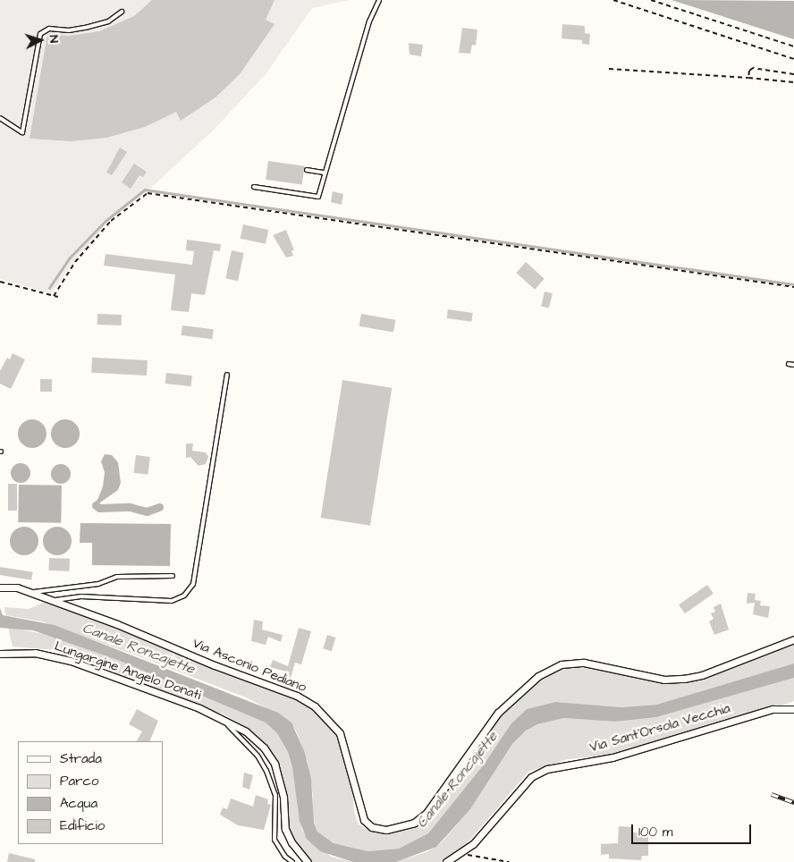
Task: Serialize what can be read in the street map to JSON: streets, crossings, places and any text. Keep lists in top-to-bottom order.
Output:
{
  "streets": {
    "street": ["Via Asconio Pediano", "Lungargine Angelo Donati", "Via Sant'Orsola Vecchia"]
  },
  "water": ["Canale Roncajette"],
  "legend": [
    "Strada",
    "Parco",
    "Acqua",
    "Edificio"
  ],
  "scale_bar": "100 m",
  "north": "right"
}
